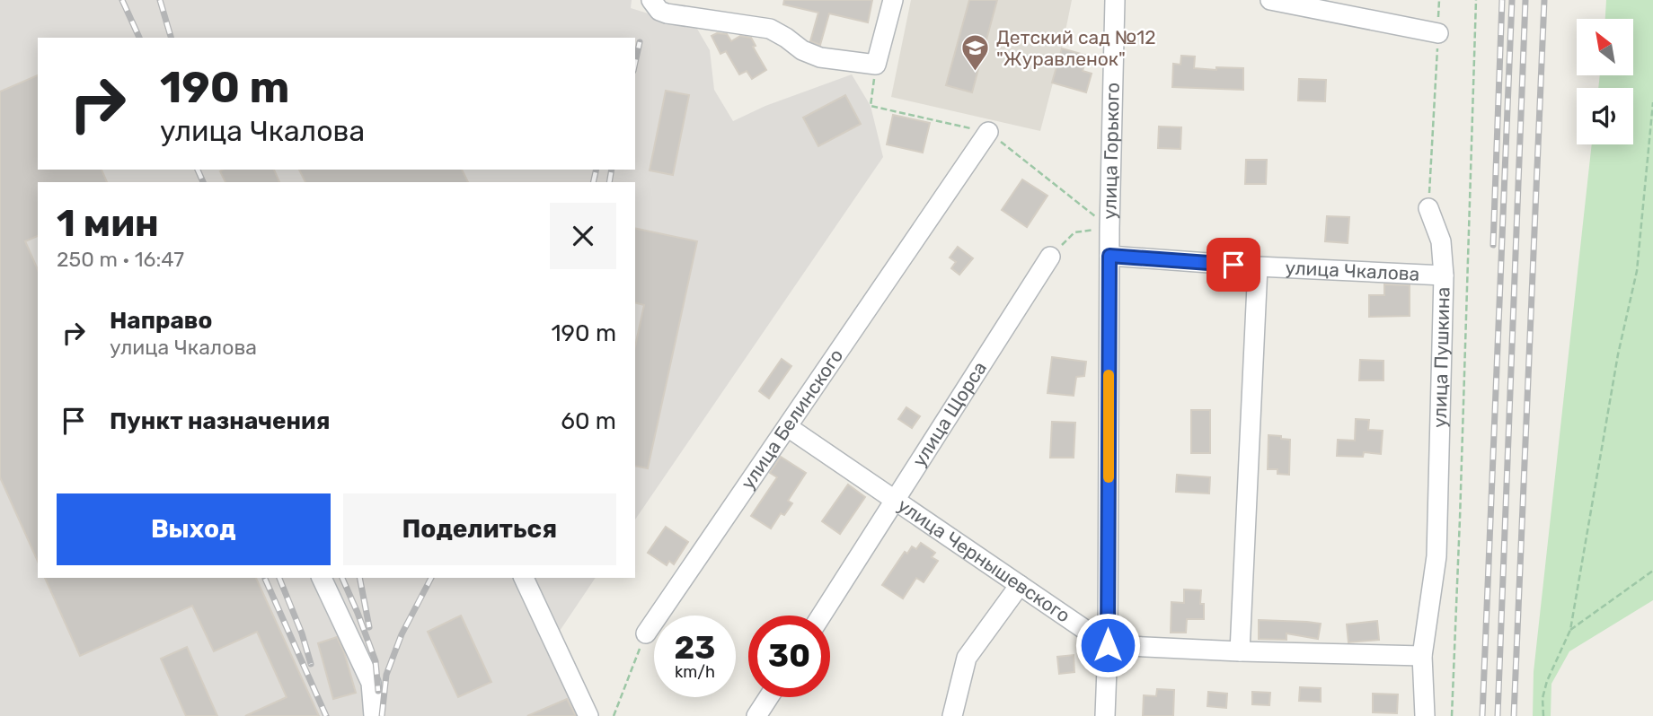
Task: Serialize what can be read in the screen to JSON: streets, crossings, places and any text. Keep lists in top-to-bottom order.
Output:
{
  "streets": {
    "street": [
      "улица Горького",
      "улица Чкалова",
      "улица Пушкина",
      "улица Щорса",
      "улица Белинского",
      "улица Чернышевского"
    ]
  },
  "crossings": [
    ["улица Горького", "улица Чкалова"],
    ["улица Горького", "улица Чернышевского"],
    ["улица Чкалова", "улица Пушкина"],
    ["улица Щорса", "улица Чернышевского"],
    ["улица Белинского", "улица Чернышевского"]
  ],
  "places": {
    "school or university": ["Детский сад №12 \"Журавленок\""]
  },
  "north": "top left",
  "page": {
    "turn": ["190 m", "улица Чкалова"],
    "heading": ["1 мин", "250 m · 16:47"],
    "list": [
      {
        "name": "Направо",
        "note": "улица Чкалова",
        "value": "190 m"
      },
      {
        "name": "Пункт назначения",
        "value": "60 m"
      }
    ],
    "buttons": ["Выход", "Поделиться"],
    "speed": "23 km/h",
    "limit": "30"
  }
}
